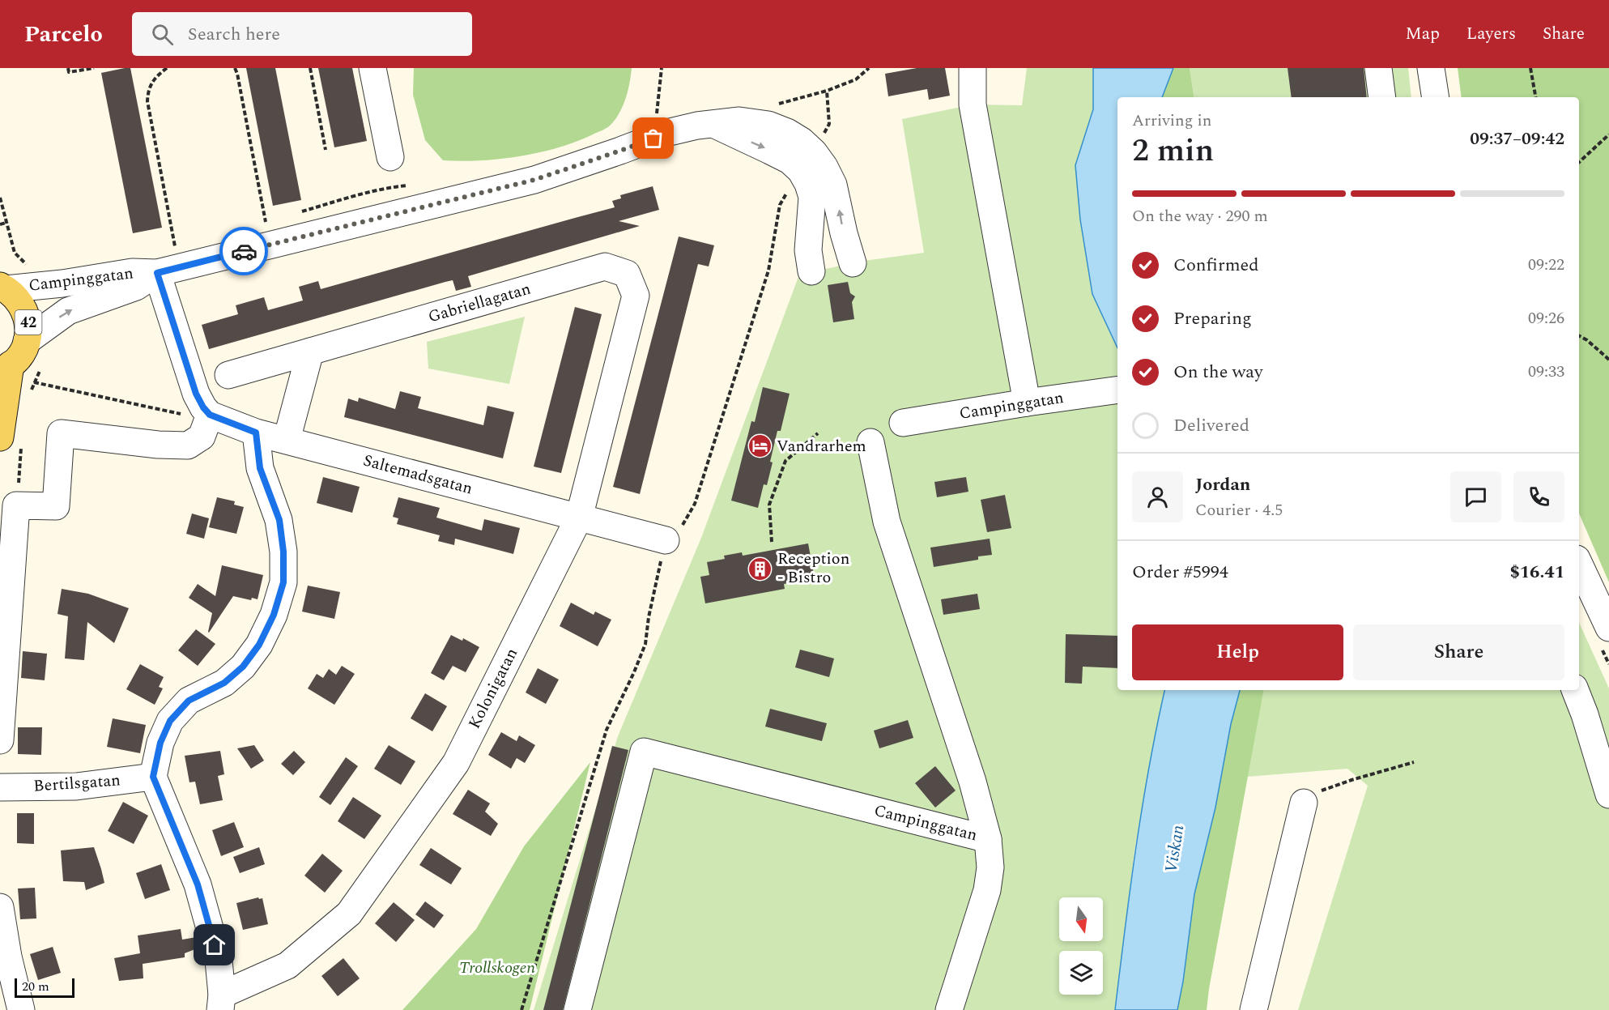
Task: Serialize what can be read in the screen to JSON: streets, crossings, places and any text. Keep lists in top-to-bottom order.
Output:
{
  "streets": {
    "main road": ["42"],
    "street": [
      "Campinggatan",
      "Gabriellagatan",
      "Saltemadsgatan",
      "Kolonigatan",
      "Bertilsgatan"
    ]
  },
  "crossings": [
    ["Campinggatan", "42"],
    ["Gabriellagatan", "Kolonigatan"],
    ["Saltemadsgatan", "Kolonigatan"]
  ],
  "water": ["Viskan"],
  "parks": ["Trollskogen"],
  "places": {
    "hotel": ["Vandrarhem"],
    "building": ["Reception - Bistro"]
  },
  "scale_bar": "20 m",
  "north": "bottom",
  "page": {
    "header": "Parcelo",
    "search": "Search here",
    "nav": ["Map", "Layers", "Share"],
    "heading": ["2 min", "Arriving in", "09:37–09:42"],
    "panel": [
      "Jordan",
      "Courier · 4.5",
      "Order #5994",
      "$16.41"
    ],
    "bar": "On the way · 290 m",
    "list": [
      ["Confirmed", "09:22"],
      ["Preparing", "09:26"],
      ["On the way", "09:33"],
      "Delivered"
    ],
    "buttons": ["Help", "Share"],
    "scale": "20 m"
  }
}
